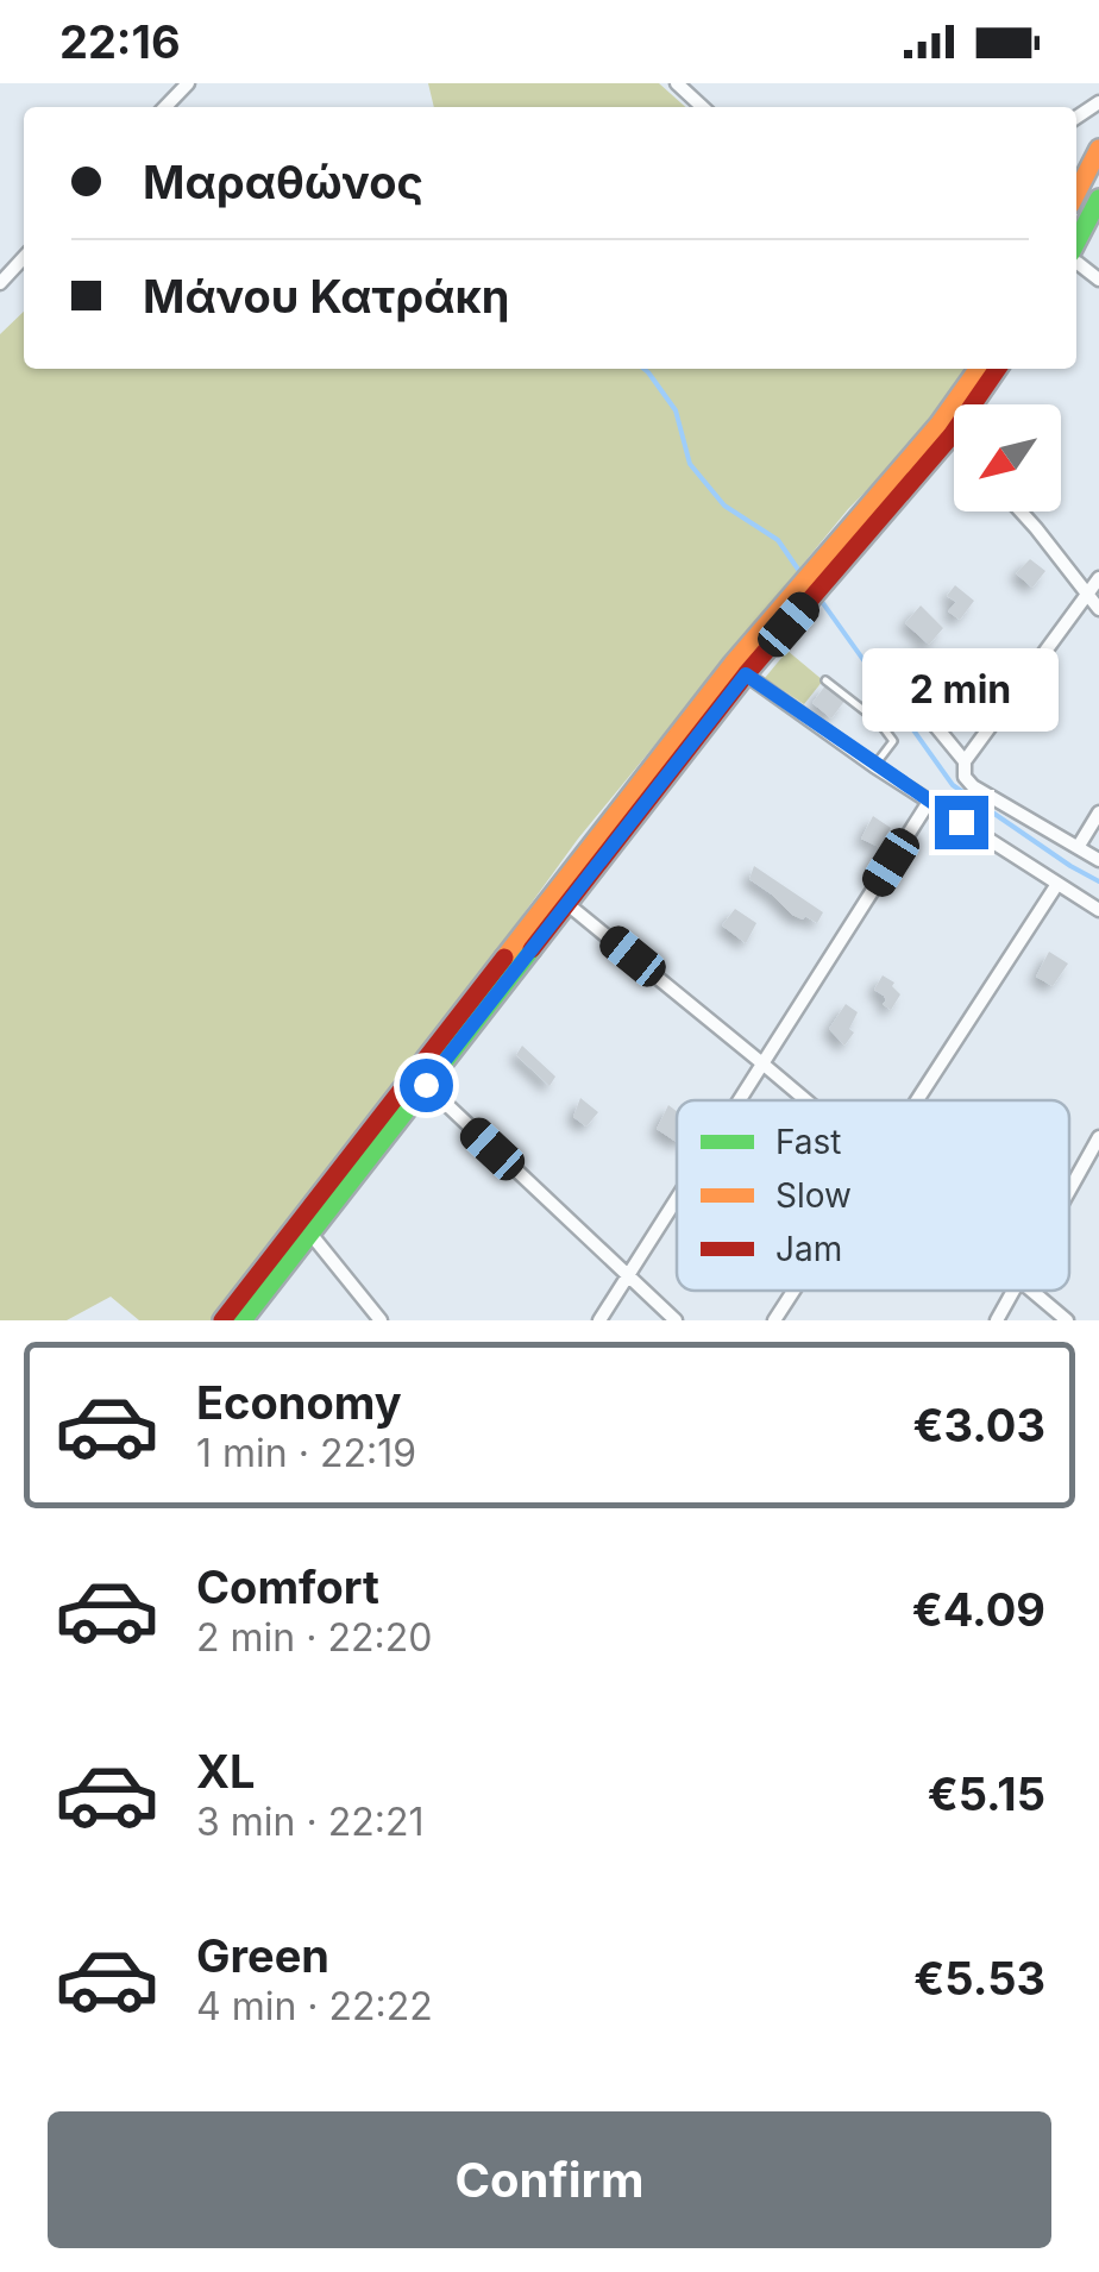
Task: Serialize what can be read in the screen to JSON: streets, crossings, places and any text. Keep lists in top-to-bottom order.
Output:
{
  "legend": ["Fast", "Slow", "Jam"],
  "north": "bottom left",
  "page": {
    "status": "22:16",
    "banner": ["Μαραθώνος", "Μάνου Κατράκη"],
    "bubble": "2 min",
    "list": [
      {
        "name": "Economy",
        "note": "1 min · 22:19",
        "value": "€3.03"
      },
      {
        "name": "Comfort",
        "note": "2 min · 22:20",
        "value": "€4.09"
      },
      {
        "name": "XL",
        "note": "3 min · 22:21",
        "value": "€5.15"
      },
      {
        "name": "Green",
        "note": "4 min · 22:22",
        "value": "€5.53"
      }
    ],
    "buttons": "Confirm"
  }
}
